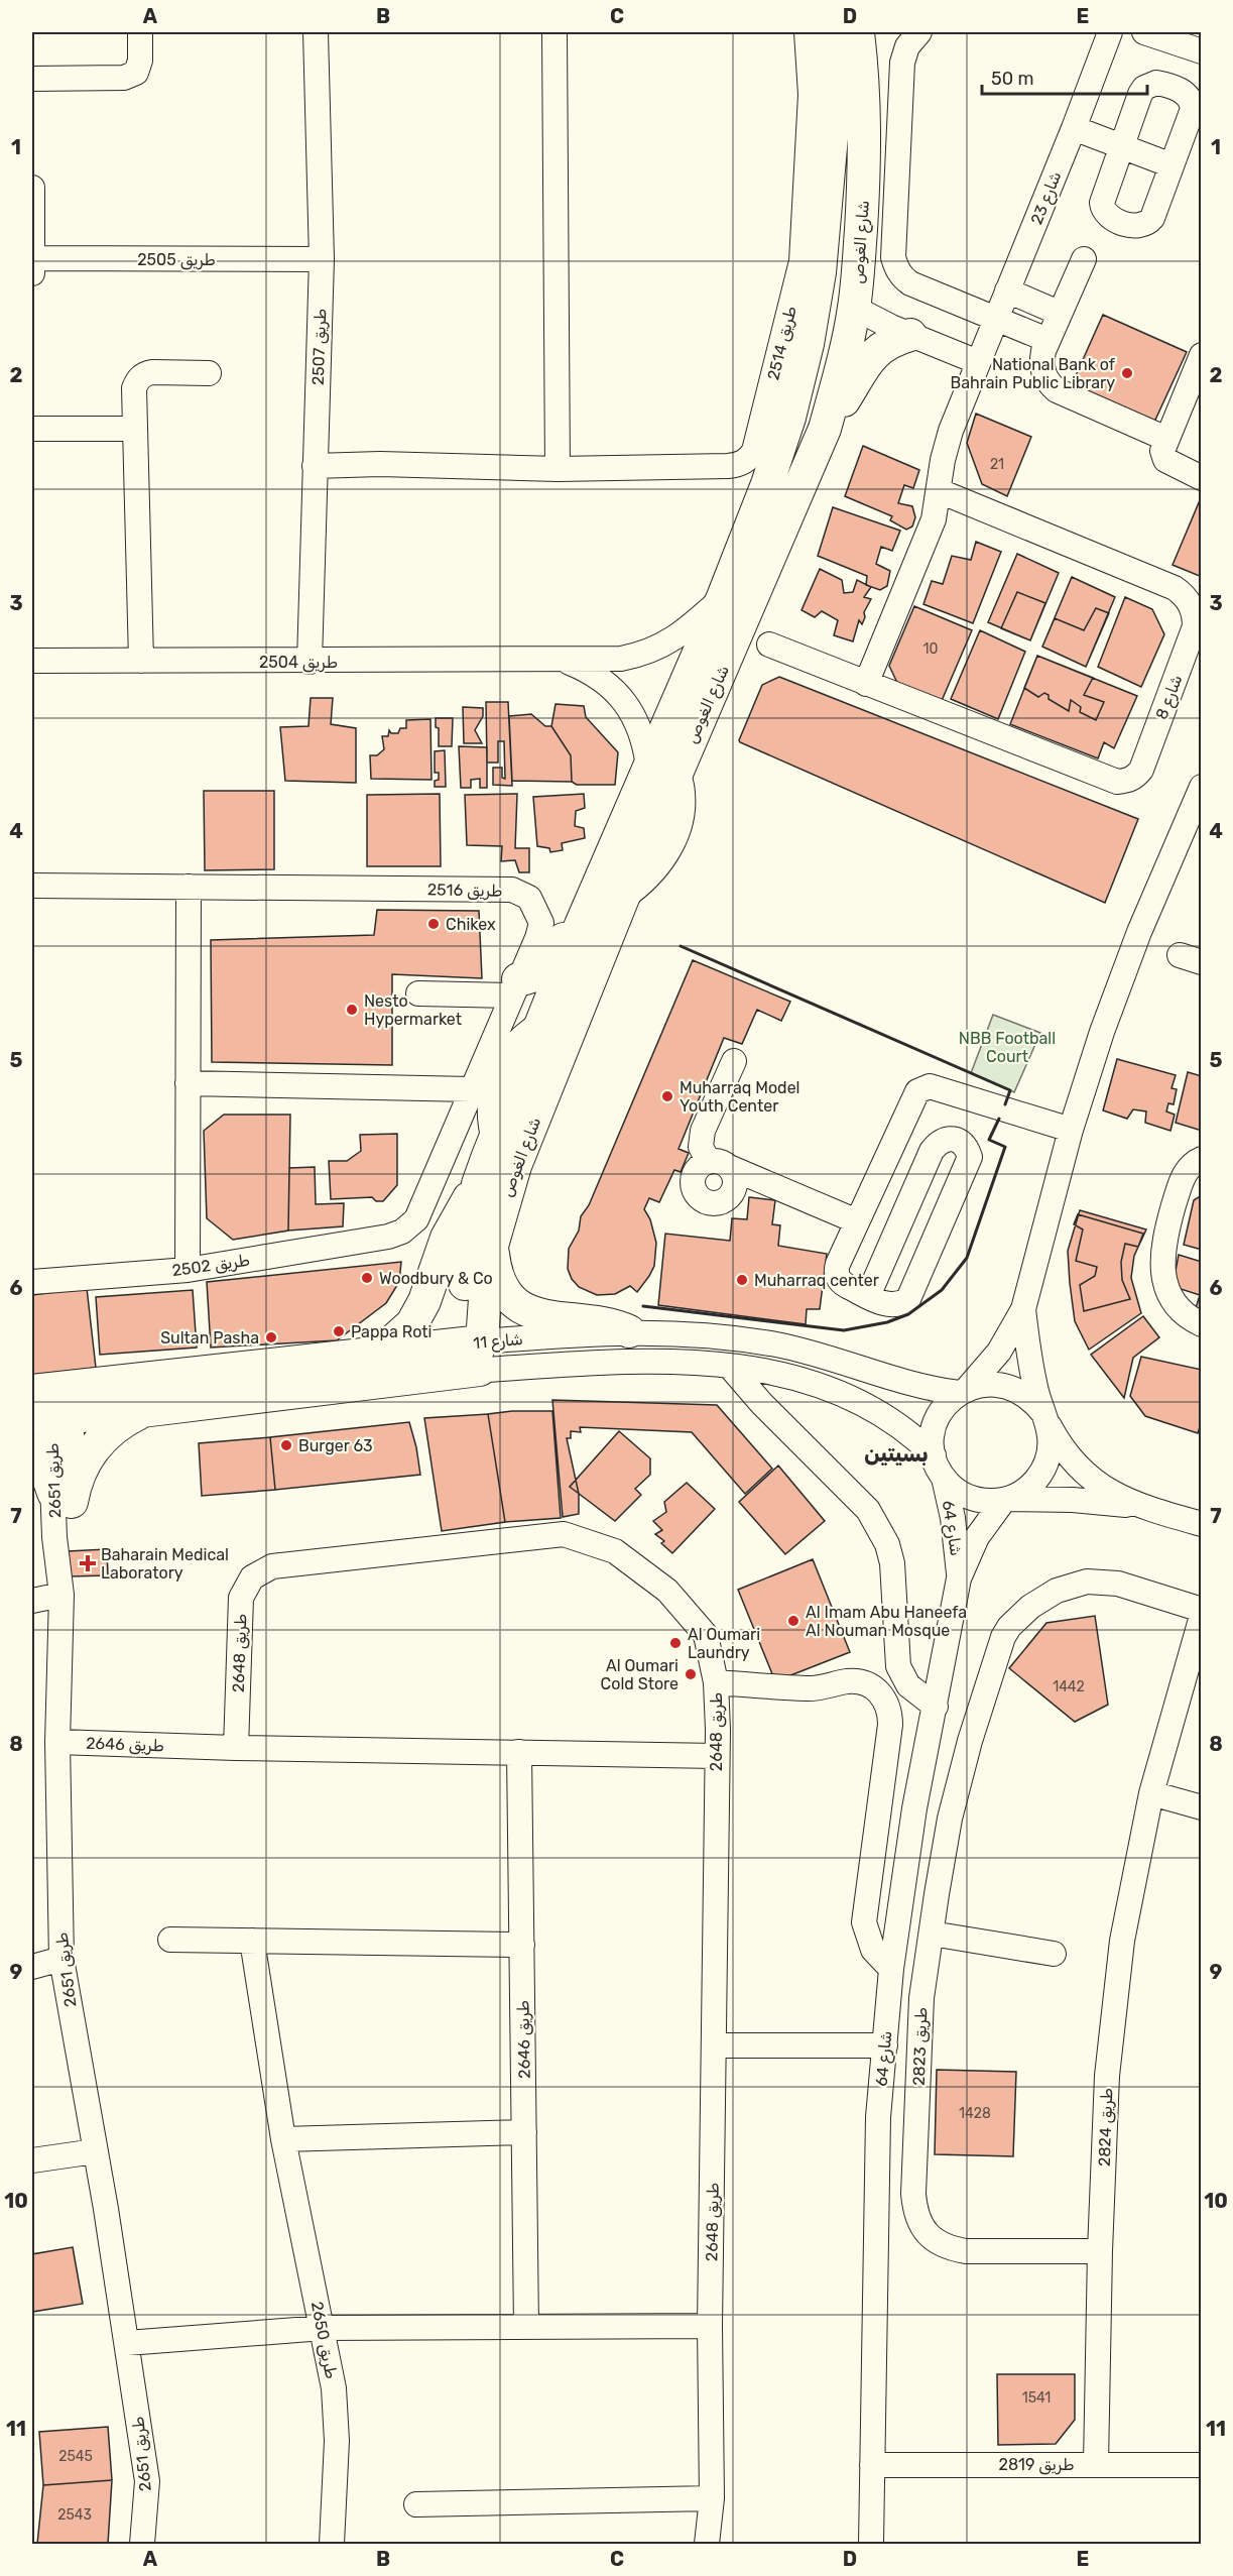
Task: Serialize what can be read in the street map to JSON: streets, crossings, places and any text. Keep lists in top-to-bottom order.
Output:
{
  "streets": {
    "main road": ["شارع الغوص", "شارع 11"],
    "street": [
      "شارع 23",
      "طريق 2505",
      "طريق 2514",
      "طريق 2507",
      "طريق 2504",
      "شارع 8",
      "طريق 2516",
      "طريق 2502",
      "طريق 2651",
      "شارع 64",
      "طريق 2648",
      "طريق 2646",
      "طريق 2823",
      "طريق 2824",
      "طريق 2650",
      "طريق 2819"
    ]
  },
  "crossings": [
    ["شارع الغوص", "طريق 2504"],
    ["شارع الغوص", "شارع 11"],
    ["طريق 2505", "طريق 2507"],
    ["طريق 2514", "طريق 2507"],
    ["طريق 2507", "طريق 2504"],
    ["طريق 2516", "طريق 2502"],
    ["شارع 11", "طريق 2651"],
    ["شارع 11", "شارع 64"],
    ["طريق 2651", "طريق 2646"],
    ["شارع 64", "طريق 2819"],
    ["طريق 2648", "طريق 2646"],
    ["طريق 2823", "طريق 2824"],
    ["طريق 2824", "طريق 2819"]
  ],
  "districts": ["بسيتين"],
  "parks": ["NBB Football Court"],
  "places": {
    "other": [
      "National Bank of Bahrain Public Library",
      "Chikex",
      "Nesto Hypermarket",
      "Muharraq Model Youth Center",
      "Woodbury & Co",
      "Muharraq center",
      "Pappa Roti",
      "Sultan Pasha",
      "Burger 63",
      "Al Imam Abu Haneefa Al Nouman Mosque",
      "Al Oumari Laundry",
      "Al Oumari Cold Store"
    ],
    "health": ["Baharain Medical Laboratory"]
  },
  "house_numbers": [
    "21",
    "10",
    "1442",
    "1428",
    "1541",
    "2545",
    "2543"
  ],
  "scale_bar": "50 m",
  "grid": {
    "columns": [
      "A",
      "B",
      "C",
      "D",
      "E"
    ],
    "rows": [
      "1",
      "2",
      "3",
      "4",
      "5",
      "6",
      "7",
      "8",
      "9",
      "10",
      "11"
    ]
  }
}
